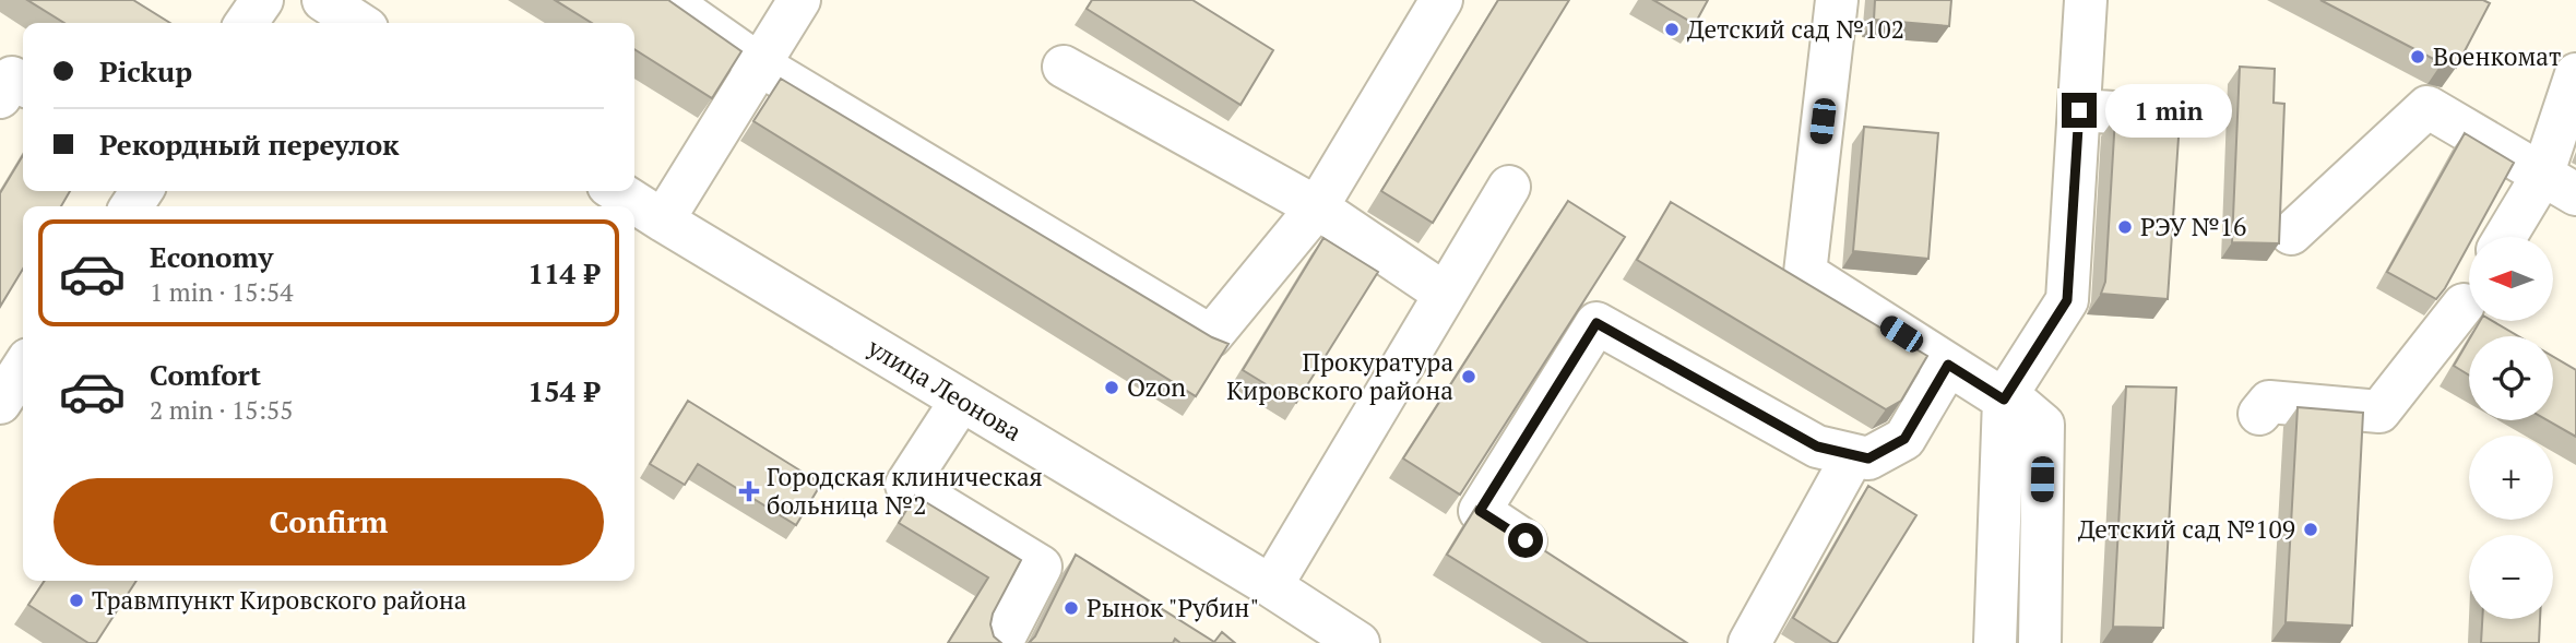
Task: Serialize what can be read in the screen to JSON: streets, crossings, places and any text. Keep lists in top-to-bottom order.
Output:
{
  "streets": {
    "street": ["улица Леонова"]
  },
  "places": {
    "other": [
      "Детский сад №102",
      "Военкомат",
      "РЭУ №16",
      "Прокуратура Кировского района",
      "Ozon",
      "Детский сад №109",
      "Травмпункт Кировского района",
      "Рынок \"Рубин\""
    ],
    "health": ["Городская клиническая больница №2"]
  },
  "north": "left",
  "page": {
    "banner": ["Pickup", "Рекордный переулок"],
    "bubble": "1 min",
    "list": [
      {
        "name": "Economy",
        "note": "1 min · 15:54",
        "value": "114 ₽"
      },
      {
        "name": "Comfort",
        "note": "2 min · 15:55",
        "value": "154 ₽"
      }
    ],
    "map_buttons": ["+", "−"],
    "buttons": "Confirm"
  }
}
